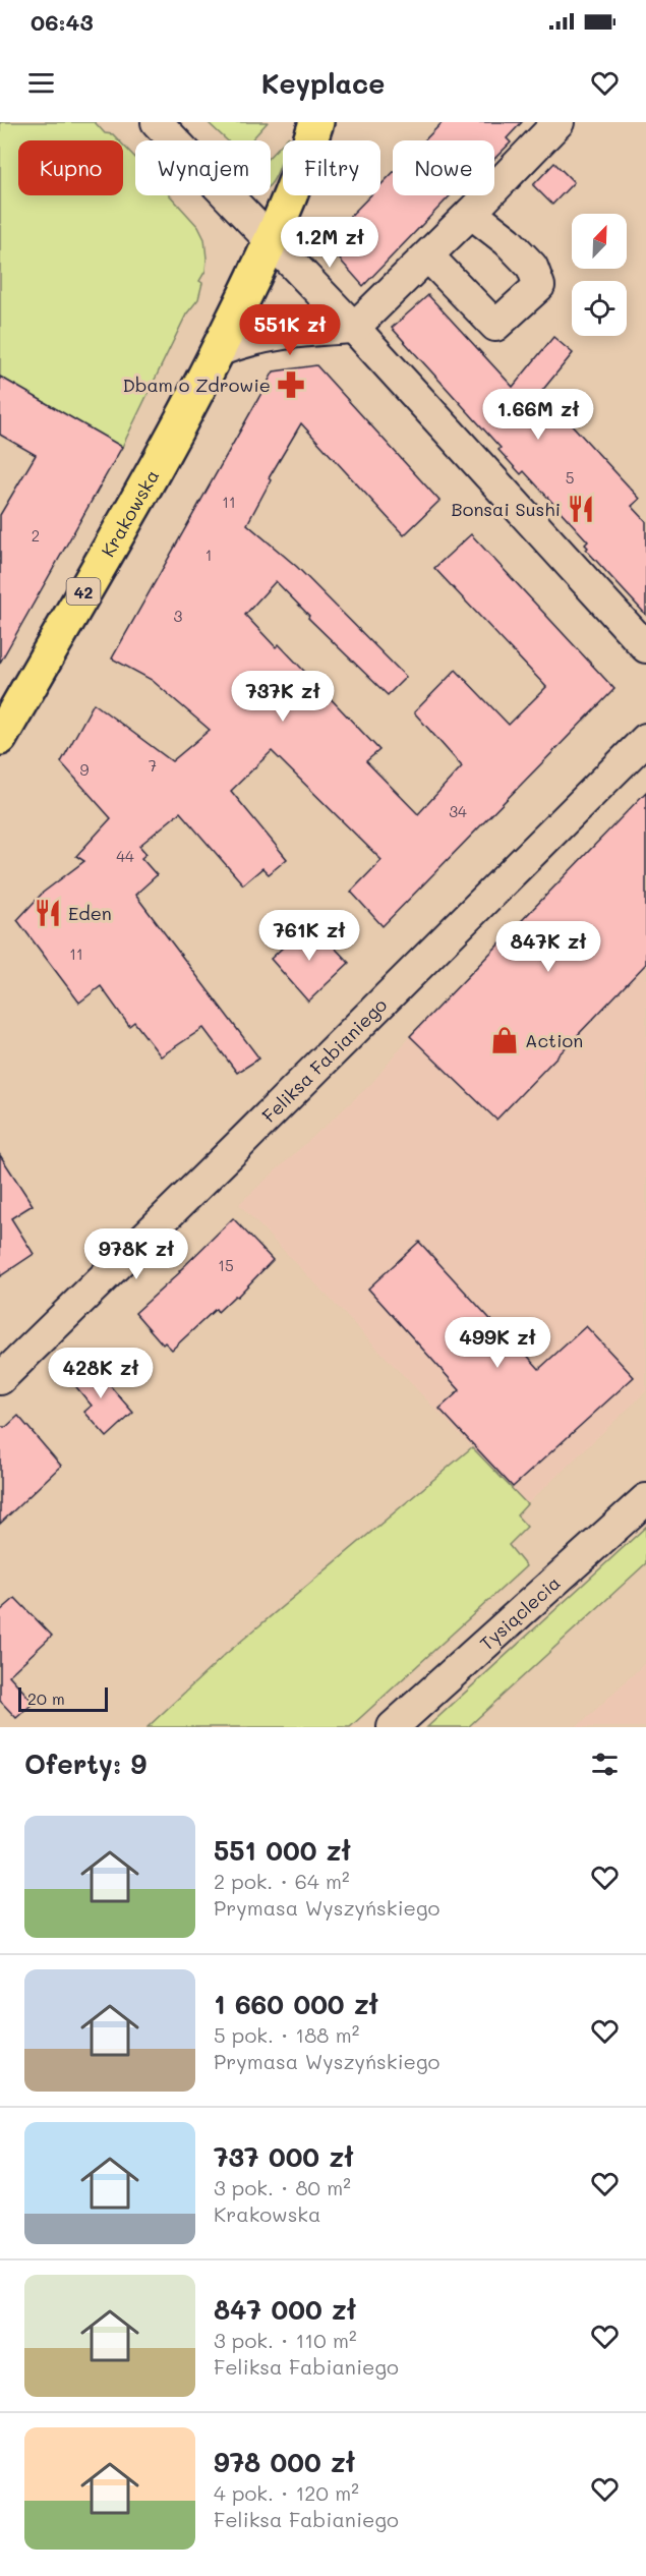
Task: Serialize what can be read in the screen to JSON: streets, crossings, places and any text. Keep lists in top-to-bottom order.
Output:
{
  "streets": {
    "main road": ["Krakowska", "42"],
    "street": ["Feliksa Fabianiego", "Tysiąclecia"]
  },
  "crossings": [
    ["Krakowska", "42"]
  ],
  "places": {
    "pharmacy": ["Dbam o Zdrowie"],
    "restaurant": ["Bonsai Sushi", "Eden"],
    "shop": ["Action"]
  },
  "house_numbers": [
    "5",
    "11",
    "2",
    "1",
    "3",
    "7",
    "9",
    "34",
    "44",
    "11",
    "15"
  ],
  "scale_bar": "20 m",
  "north": "top right",
  "page": {
    "status": "06:43",
    "header": "Keyplace",
    "chip": [
      "Kupno",
      "Wynajem",
      "Filtry",
      "Nowe"
    ],
    "price": [
      "1.2M zł",
      "551K zł",
      "1.66M zł",
      "737K zł",
      "761K zł",
      "847K zł",
      "978K zł",
      "499K zł",
      "428K zł"
    ],
    "scale": "20 m",
    "heading": "Oferty: 9",
    "list": [
      {
        "name": "551 000 zł",
        "note": "2 pok. · 64 m² · Prymasa Wyszyńskiego"
      },
      {
        "name": "1 660 000 zł",
        "note": "5 pok. · 188 m² · Prymasa Wyszyńskiego"
      },
      {
        "name": "737 000 zł",
        "note": "3 pok. · 80 m² · Krakowska"
      },
      {
        "name": "847 000 zł",
        "note": "3 pok. · 110 m² · Feliksa Fabianiego"
      },
      {
        "name": "978 000 zł",
        "note": "4 pok. · 120 m² · Feliksa Fabianiego"
      }
    ]
  }
}
